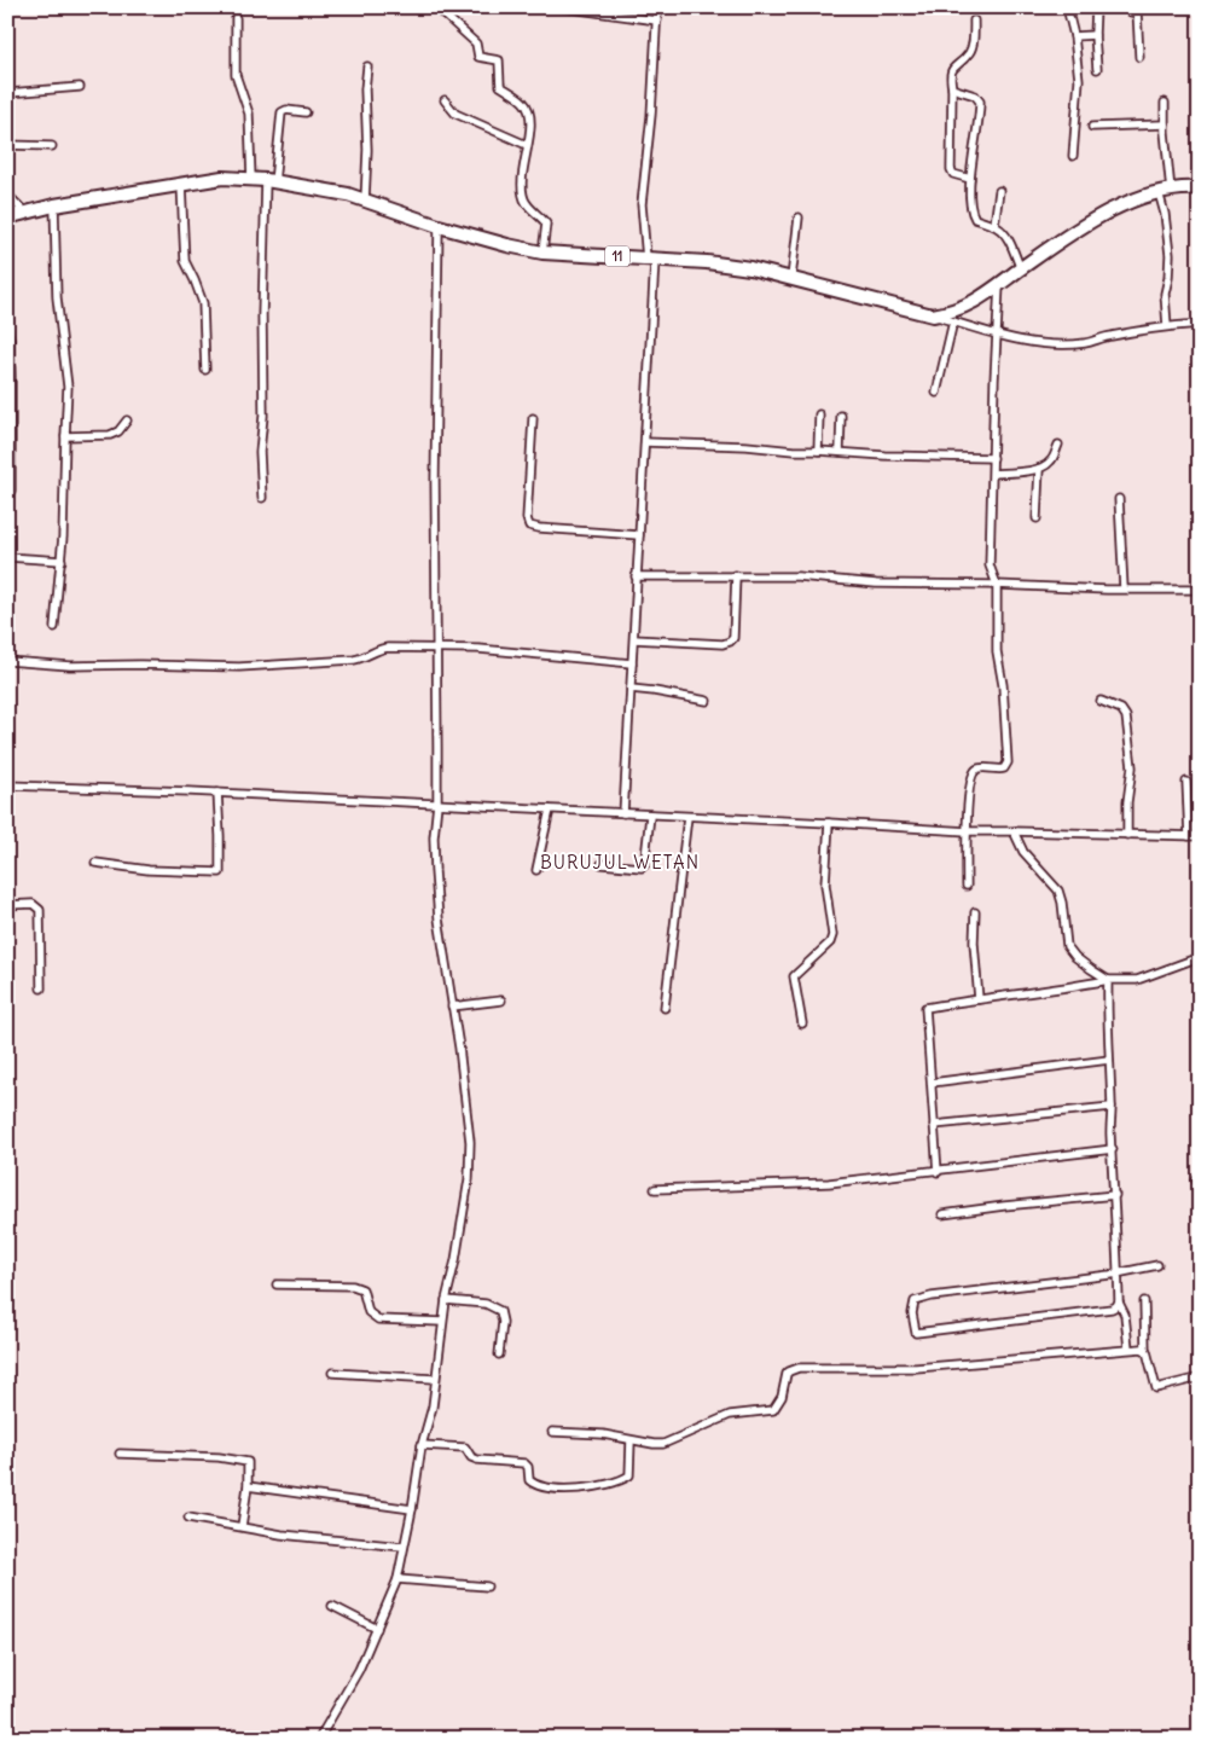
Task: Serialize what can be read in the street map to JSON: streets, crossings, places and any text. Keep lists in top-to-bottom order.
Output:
{
  "streets": {
    "highway": ["11"]
  },
  "districts": ["BURUJUL WETAN"]
}
